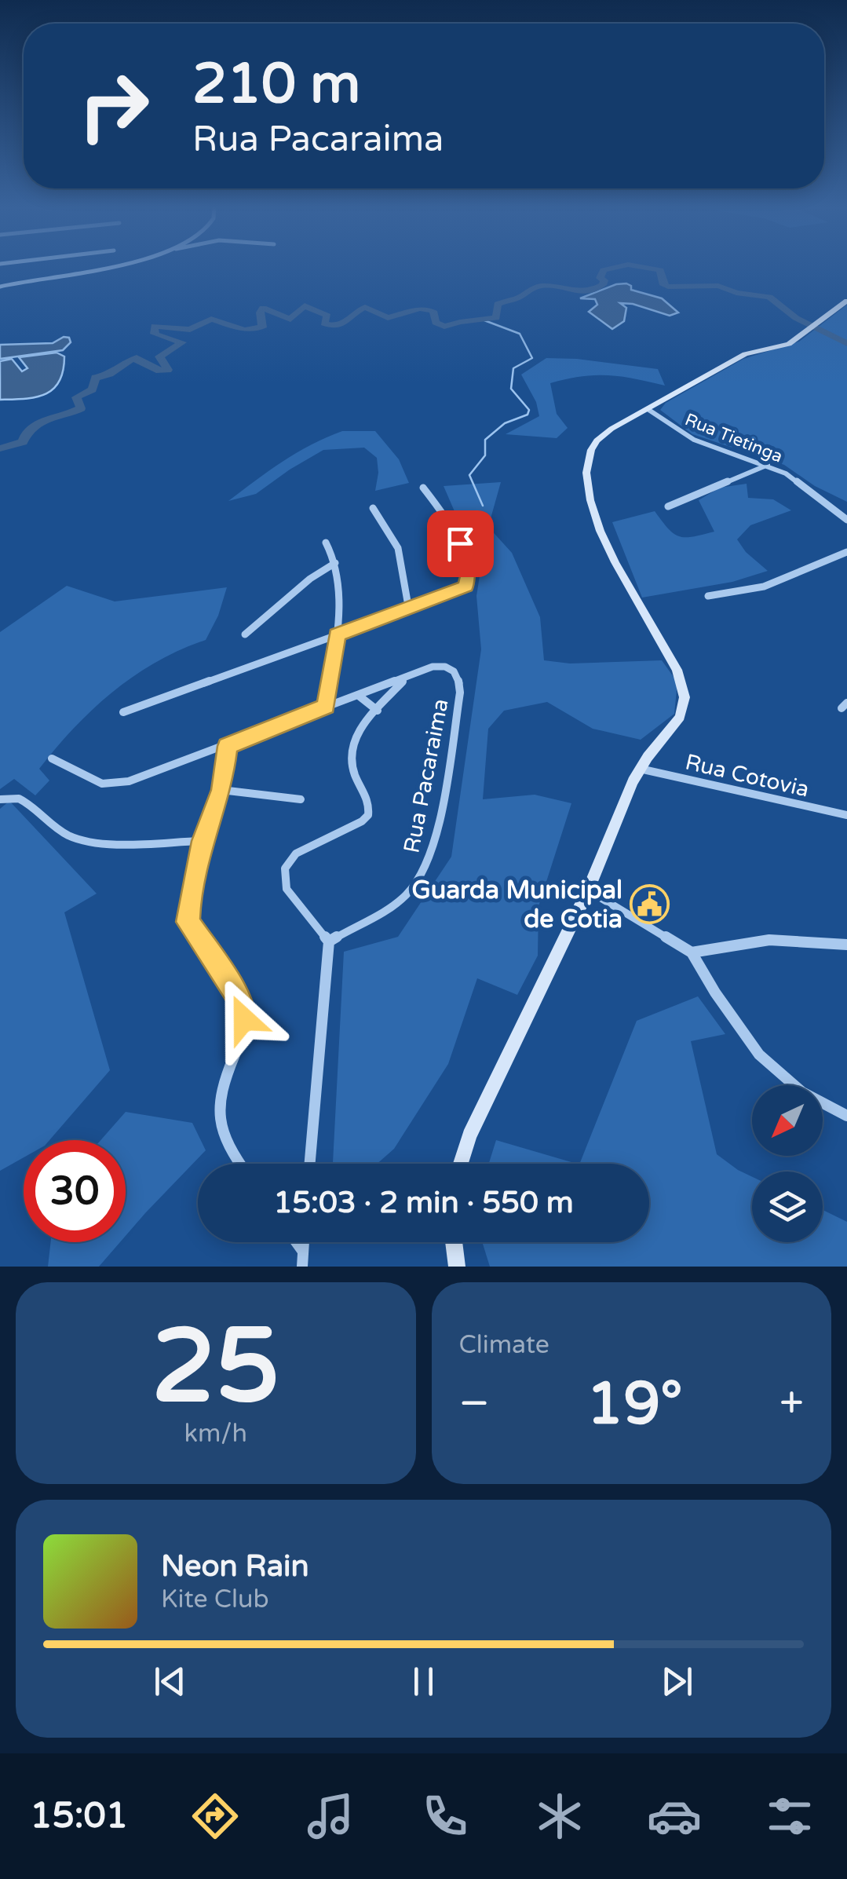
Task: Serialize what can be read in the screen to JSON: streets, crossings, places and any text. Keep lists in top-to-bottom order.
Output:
{
  "streets": {
    "street": ["Rua Tietinga", "Rua Cotovia", "Rua Pacaraima"]
  },
  "places": {
    "public building": ["Guarda Municipal de Cotia"]
  },
  "north": "bottom left",
  "page": {
    "turn": ["210 m", "Rua Pacaraima"],
    "limit": "30",
    "trip": "15:03 · 2 min · 550 m",
    "tile": [
      ["25", "km/h"],
      "Climate"
    ],
    "heat": ["−", "19°", "+"],
    "song": ["Neon Rain", "Kite Club"],
    "tabs": "15:01"
  }
}
